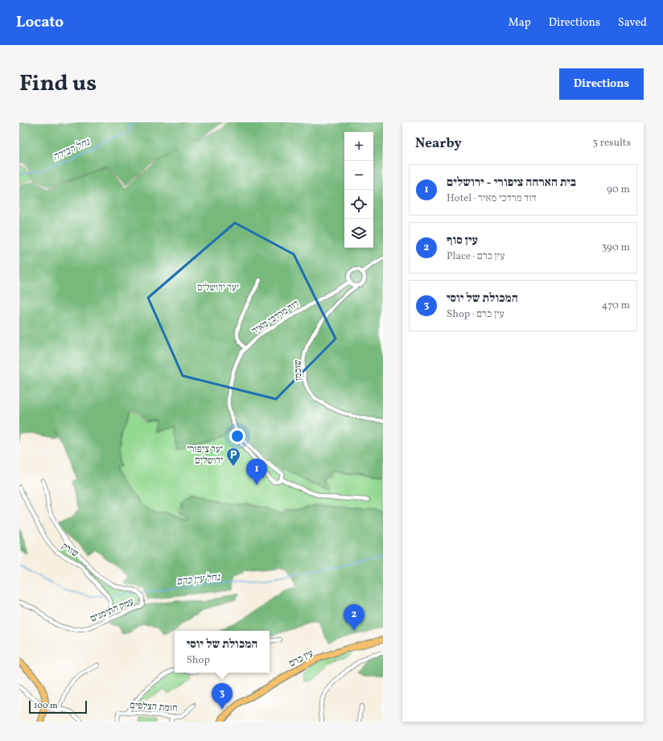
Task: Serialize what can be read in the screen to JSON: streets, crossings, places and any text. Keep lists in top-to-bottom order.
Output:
{
  "streets": {
    "main road": ["עין כרם"],
    "street": [
      "דוד מרדכי מאיר",
      "שוכמן",
      "שורק",
      "עמק התימנים",
      "חומת הצלפים"
    ]
  },
  "crossings": [
    ["דוד מרדכי מאיר", "שוכמן"],
    ["שורק", "עמק התימנים"]
  ],
  "water": ["נחל רבידה", "נחל עין כרם"],
  "parks": ["יער ירושלים"],
  "places": {
    "parking": ["יער ציפורי ירושלים"]
  },
  "scale_bar": "100 m",
  "page": {
    "header": "Locato",
    "nav": ["Map", "Directions", "Saved"],
    "title": "Find us",
    "buttons": "Directions",
    "heading": ["Nearby", "3 results"],
    "map_buttons": ["+", "−"],
    "list": [
      {
        "mark": "1",
        "name": "בית הארחה ציפורי - ירושלים",
        "note": "Hotel · דוד מרדכי מאיר",
        "value": "90 m"
      },
      {
        "mark": "2",
        "name": "עין סוף",
        "note": "Place · עין כרם",
        "value": "390 m"
      },
      {
        "mark": "3",
        "name": "המכולת של יוסי",
        "note": "Shop · עין כרם",
        "value": "470 m"
      }
    ],
    "pins": ["1", "2", "3"],
    "popup": ["המכולת של יוסי", "Shop"],
    "scale": "100 m"
  }
}
